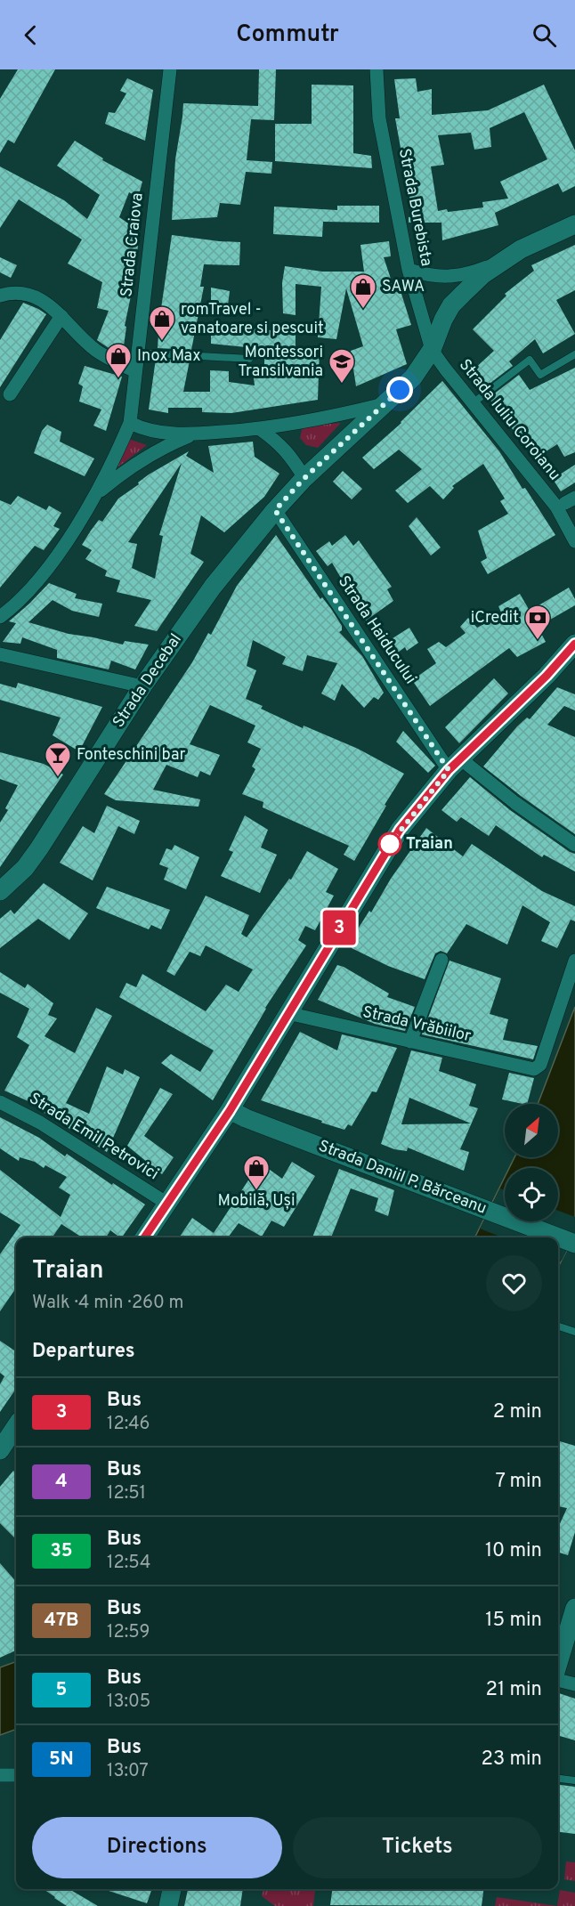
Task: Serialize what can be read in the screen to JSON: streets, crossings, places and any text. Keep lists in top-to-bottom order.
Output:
{
  "streets": {
    "main road": ["Strada Decebal", "Strada Daniil P. Bărceanu"],
    "street": [
      "Strada Burebista",
      "Strada Craiova",
      "Strada Iuliu Coroianu",
      "Strada Haiducului",
      "Strada Vrăbiilor",
      "Strada Emil Petrovici"
    ]
  },
  "crossings": [
    ["Strada Burebista", "Strada Iuliu Coroianu"],
    ["Strada Burebista", "Strada Decebal"],
    ["Strada Iuliu Coroianu", "Strada Decebal"],
    ["Strada Haiducului", "Strada Decebal"]
  ],
  "places": {
    "shop": [
      "SAWA",
      "romTravel - vanatoare si pescuit",
      "Inox Max",
      "Mobilă, Uși"
    ],
    "school or university": ["Montessori Transilvania"],
    "bank": ["iCredit"],
    "bar": ["Fonteschini bar"],
    "other": ["Traian"]
  },
  "lines": ["bus line 3"],
  "north": "top right",
  "page": {
    "header": "Commutr",
    "on_map": "3",
    "heading": [
      ["Traian", "Walk · 4 min · 260 m"],
      "Departures"
    ],
    "list": [
      {
        "mark": "3",
        "name": "Bus",
        "note": "12:46",
        "value": "2 min"
      },
      {
        "mark": "4",
        "name": "Bus",
        "note": "12:51",
        "value": "7 min"
      },
      {
        "mark": "35",
        "name": "Bus",
        "note": "12:54",
        "value": "10 min"
      },
      {
        "mark": "47B",
        "name": "Bus",
        "note": "12:59",
        "value": "15 min"
      },
      {
        "mark": "5",
        "name": "Bus",
        "note": "13:05",
        "value": "21 min"
      },
      {
        "mark": "5N",
        "name": "Bus",
        "note": "13:07",
        "value": "23 min"
      }
    ],
    "buttons": ["Directions", "Tickets"]
  }
}
